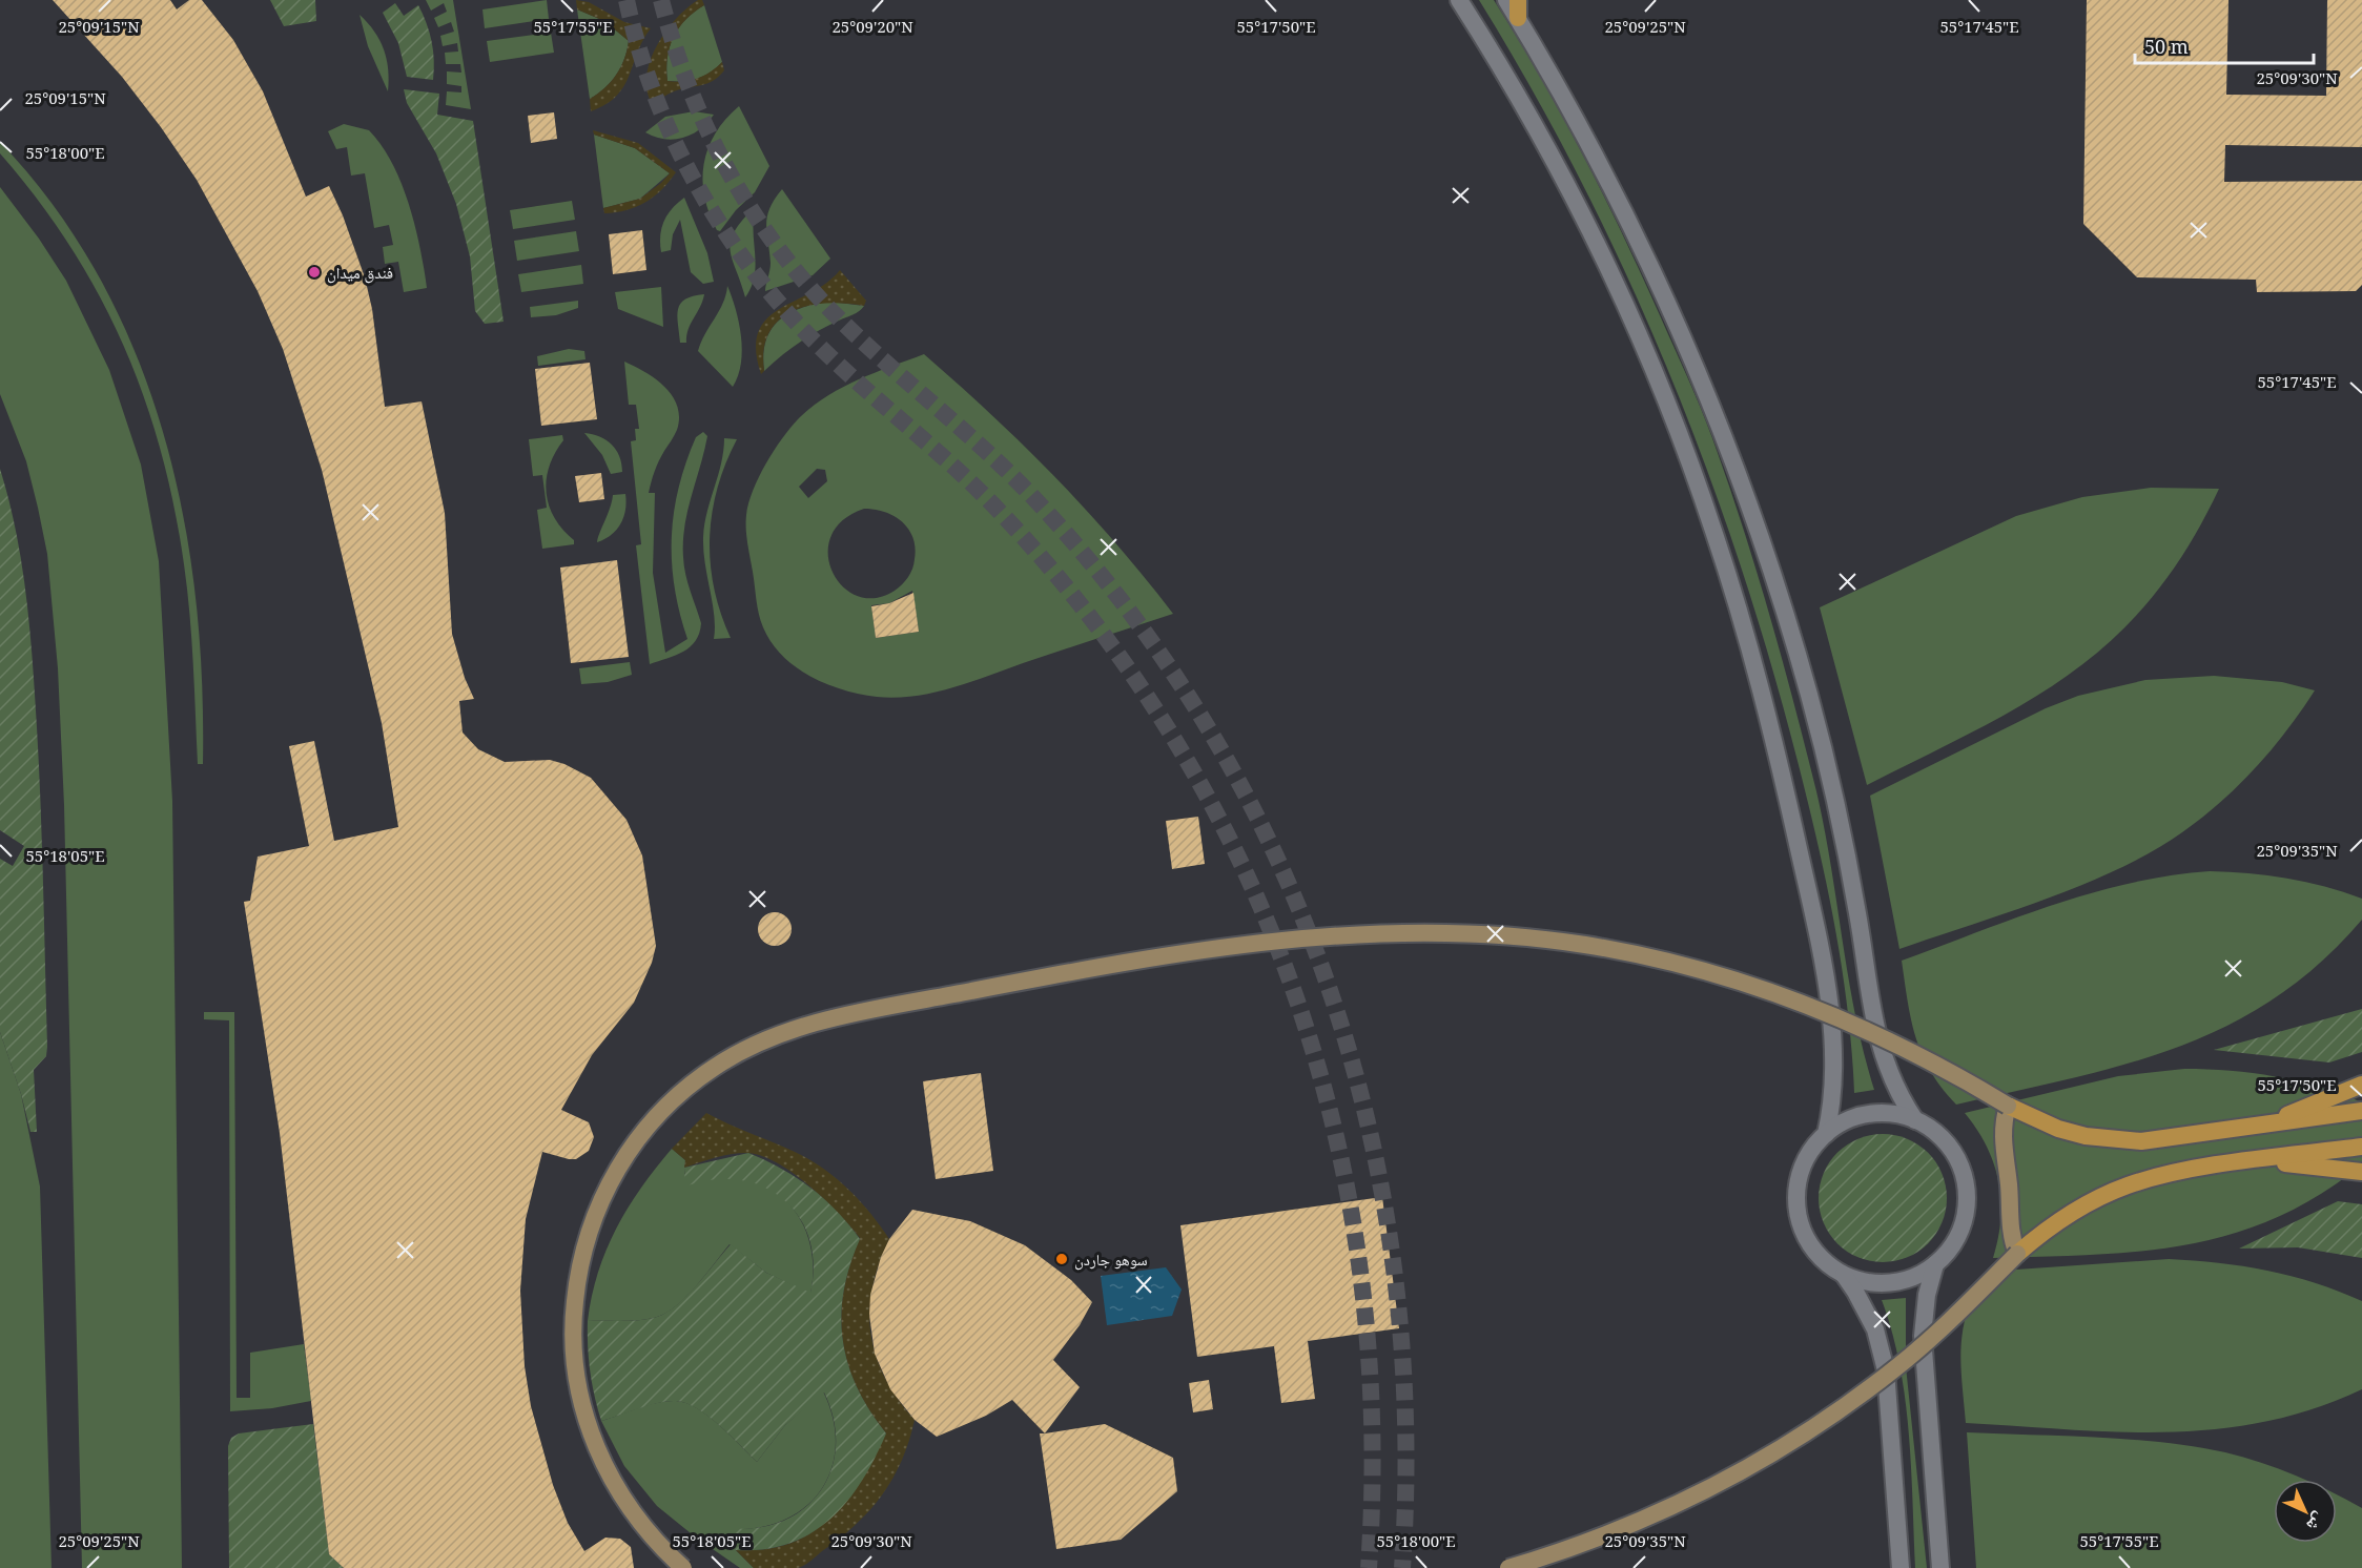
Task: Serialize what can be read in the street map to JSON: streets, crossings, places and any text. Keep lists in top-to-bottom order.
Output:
{
  "places": ["فندق ميدان", "سوهو جاردن"],
  "scale_bar": "50 m",
  "north": "bottom right",
  "coordinates": [
    "25°09'15\"N",
    "55°17'55\"E",
    "25°09'20\"N",
    "55°17'50\"E",
    "25°09'25\"N",
    "55°17'45\"E",
    "25°09'30\"N",
    "55°18'00\"E",
    "25°09'35\"N",
    "55°18'05\"E"
  ]
}
